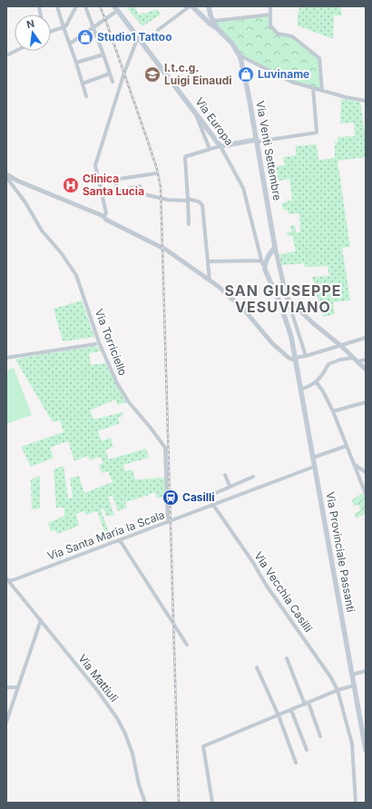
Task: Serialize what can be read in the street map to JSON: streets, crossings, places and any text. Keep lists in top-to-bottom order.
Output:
{
  "streets": {
    "main road": ["Via Europa", "Via Venti Settembre", "Via Provinciale Passanti"],
    "street": [
      "Via Torriciello",
      "Via Santa Maria la Scala",
      "Via Vecchia Casilli",
      "Via Mattiuli"
    ]
  },
  "crossings": [
    ["Via Europa", "Via Provinciale Passanti"],
    ["Via Torriciello", "Via Santa Maria la Scala"],
    ["Via Santa Maria la Scala", "Via Provinciale Passanti"],
    ["Via Santa Maria la Scala", "Via Vecchia Casilli"],
    ["Via Santa Maria la Scala", "Via Mattiuli"]
  ],
  "districts": ["SAN GIUSEPPE VESUVIANO"],
  "places": {
    "shop": ["Studio1 Tattoo", "Luviname"],
    "school or university": ["I.t.c.g. Luigi Einaudi"],
    "hospital": ["Clinica Santa Lucia"],
    "station": ["Casilli"]
  },
  "north": "top"
}
